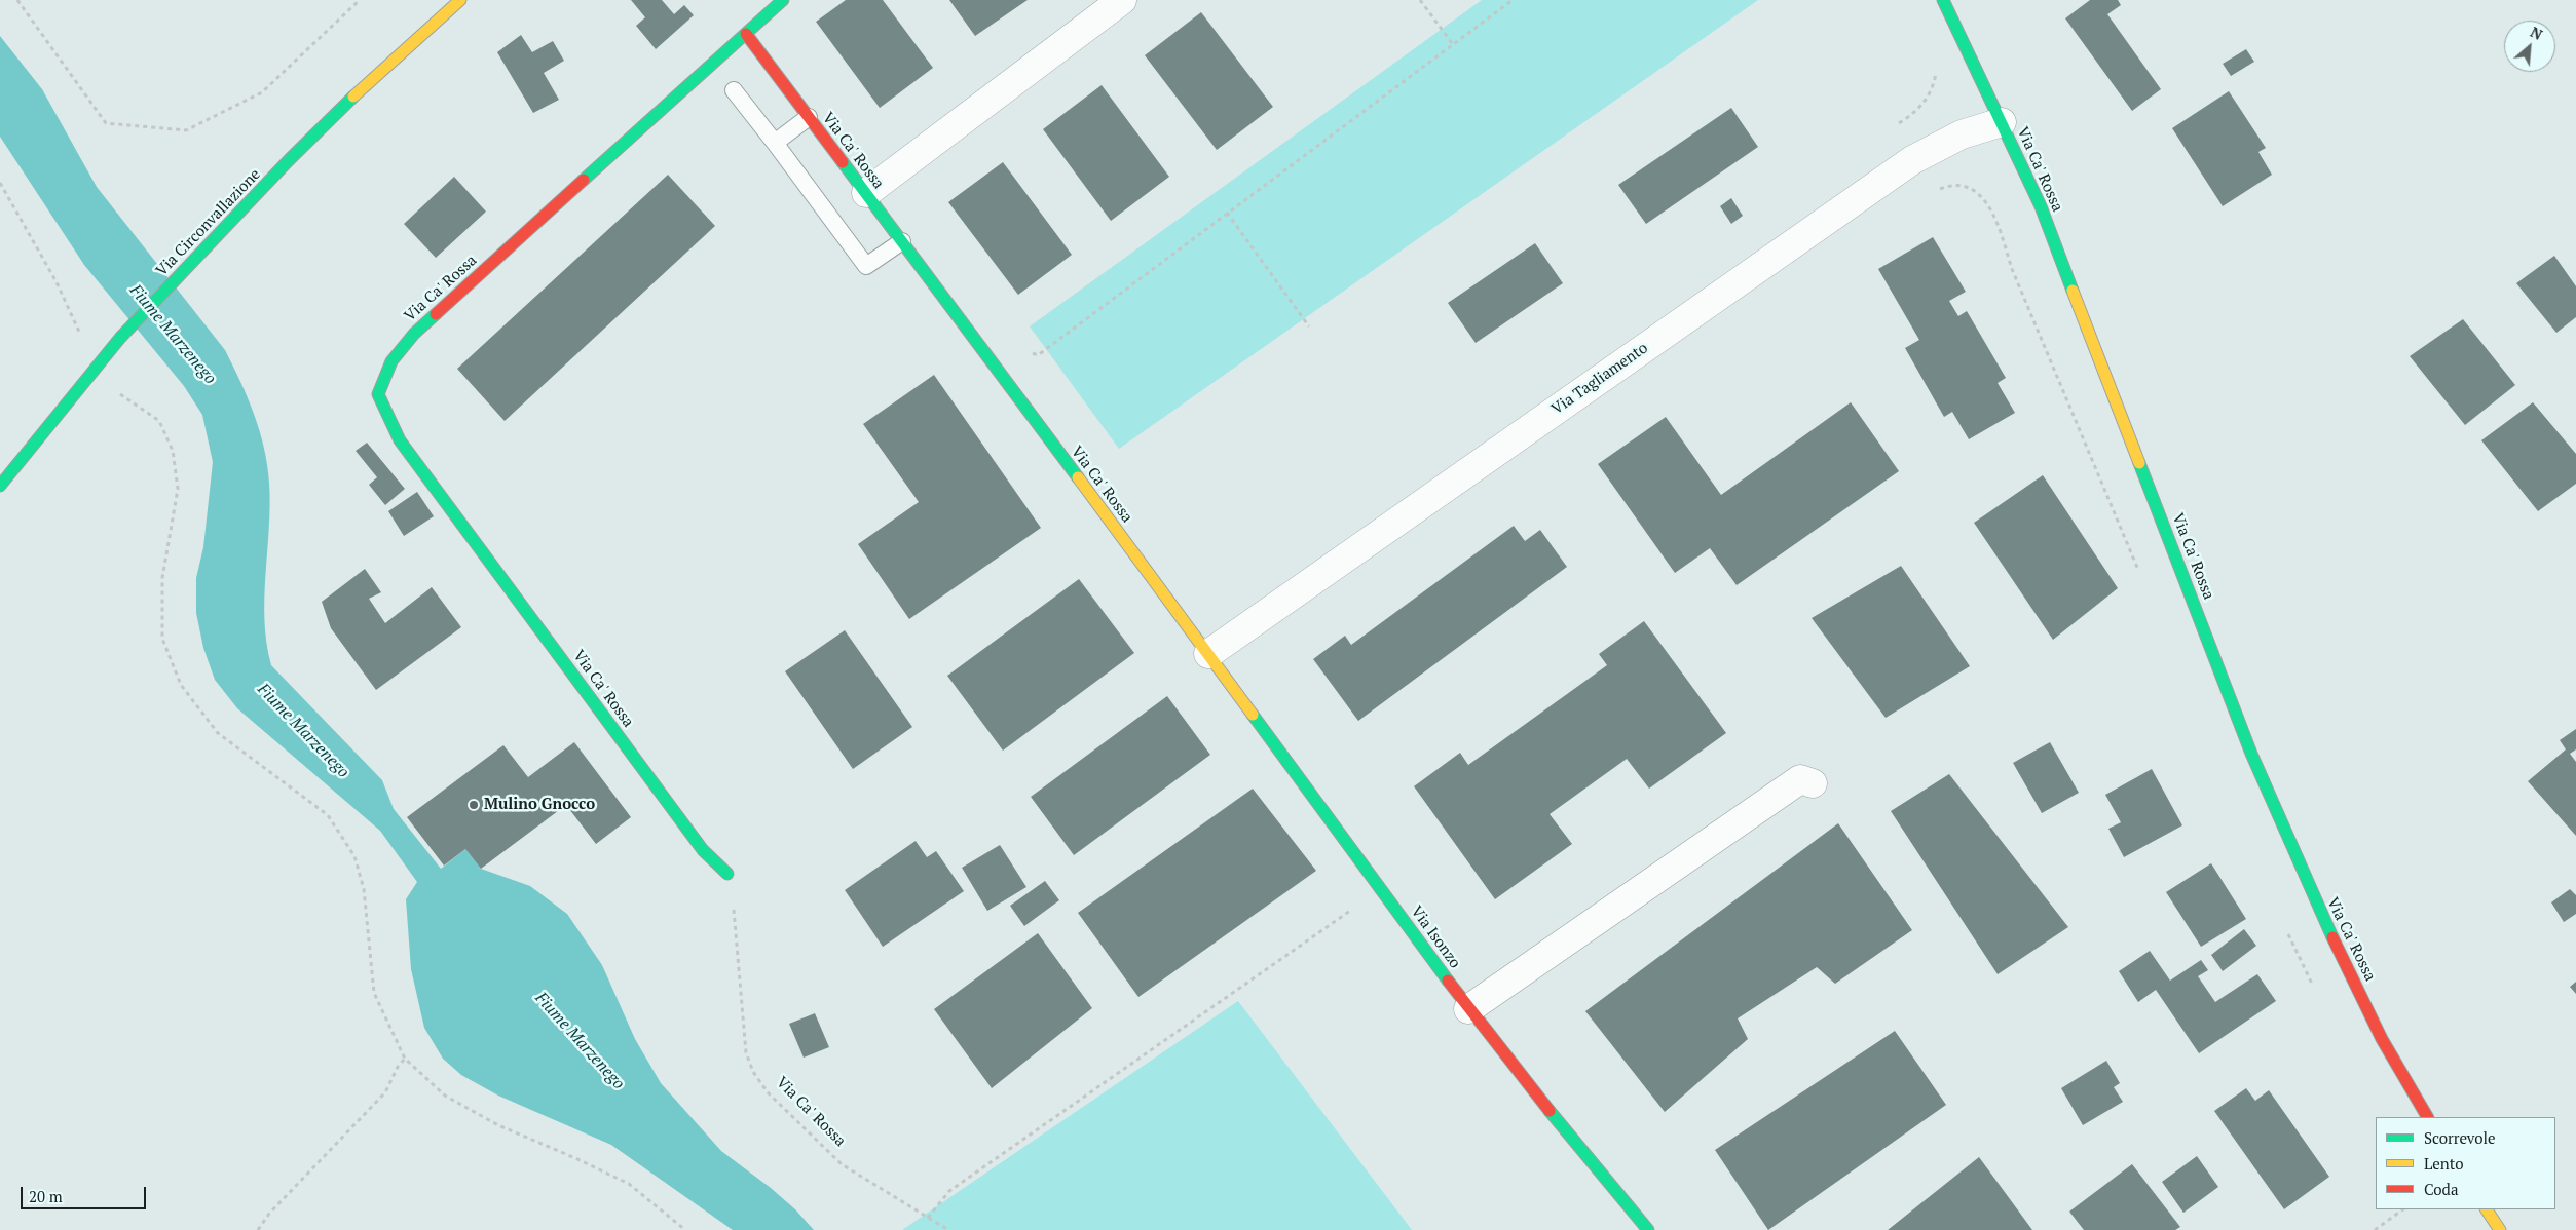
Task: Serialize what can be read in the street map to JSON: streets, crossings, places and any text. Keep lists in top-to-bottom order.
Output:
{
  "streets": {
    "street": [
      "Via Ca' Rossa",
      "Via Circonvallazione",
      "Via Tagliamento",
      "Via Isonzo"
    ]
  },
  "crossings": [
    ["Via Ca' Rossa", "Via Tagliamento"],
    ["Via Ca' Rossa", "Via Isonzo"],
    ["Via Tagliamento", "Via Isonzo"]
  ],
  "water": ["Fiume Marzenego"],
  "places": ["Mulino Gnocco"],
  "legend": ["Scorrevole", "Lento", "Coda"],
  "scale_bar": "20 m",
  "north": "top right"
}
